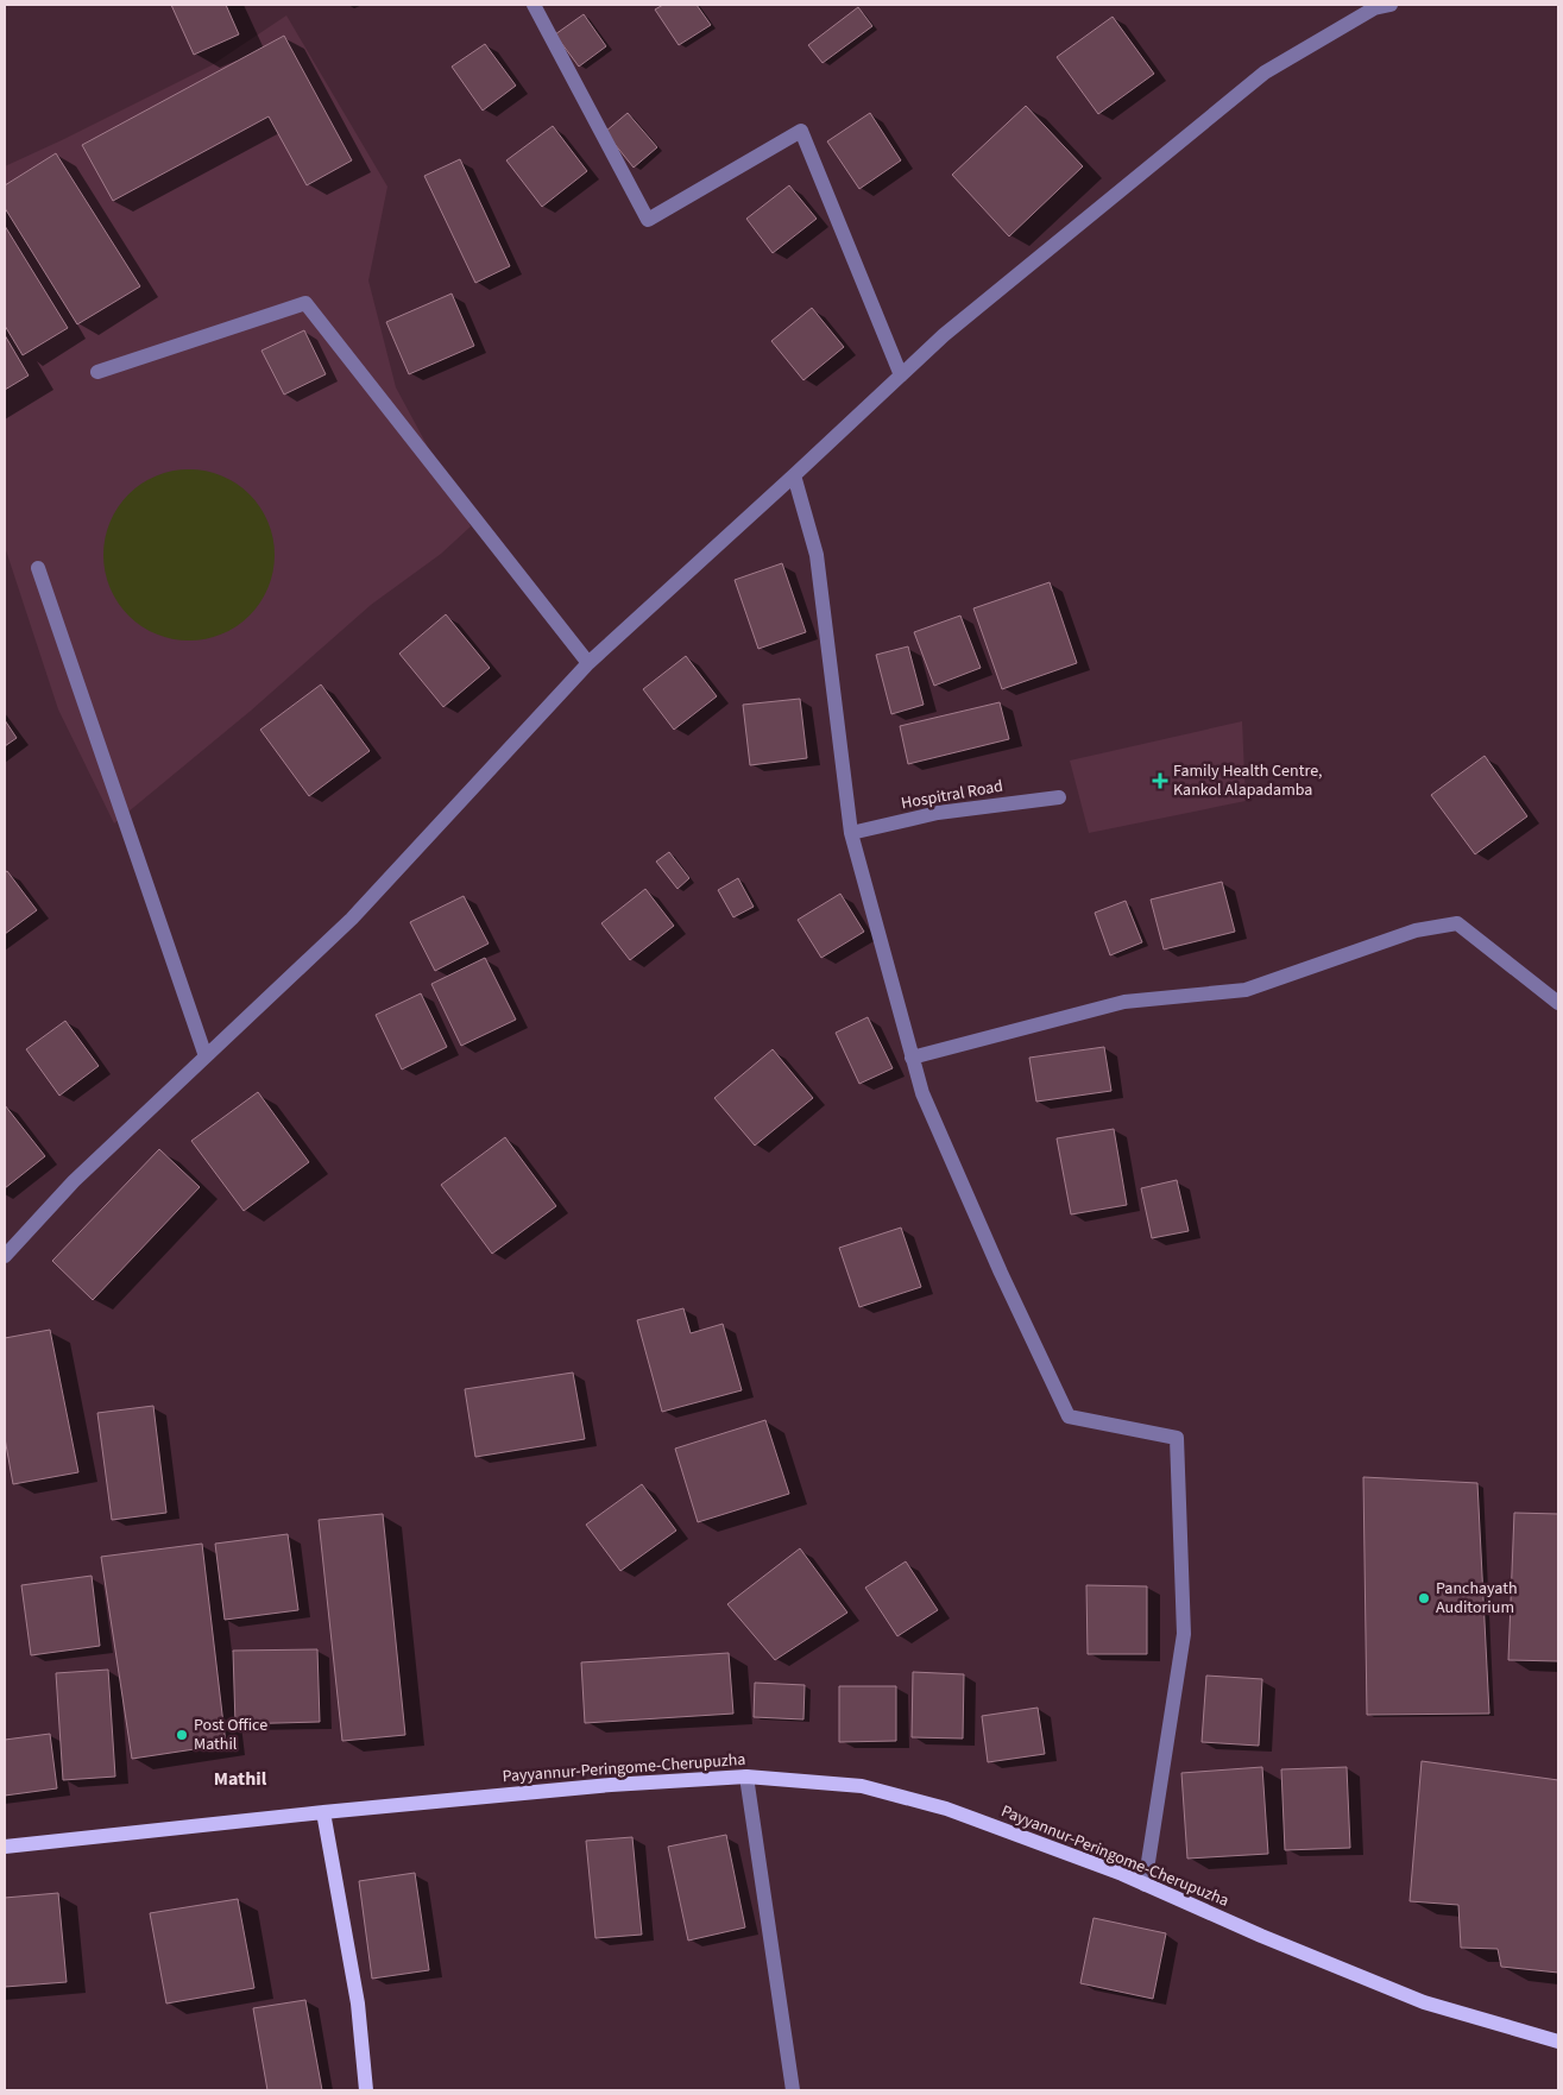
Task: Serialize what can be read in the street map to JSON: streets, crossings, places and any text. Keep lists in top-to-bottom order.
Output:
{
  "streets": {
    "main road": ["Payyannur-Peringome-Cherupuzha"],
    "street": ["Hospitral Road"]
  },
  "districts": ["Mathil"],
  "places": {
    "health": ["Family Health Centre, Kankol Alapadamba"],
    "other": ["Panchayath Auditorium", "Post Office Mathil"]
  }
}
